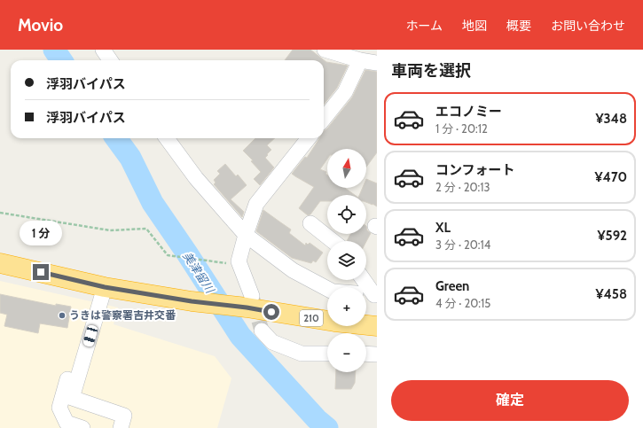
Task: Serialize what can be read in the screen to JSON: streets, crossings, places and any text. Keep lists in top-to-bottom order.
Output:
{
  "streets": {
    "highway": ["210"]
  },
  "water": ["美津留川"],
  "places": ["うきは警察署吉井交番"],
  "north": "top",
  "page": {
    "header": "Movio",
    "nav": [
      "ホーム",
      "地図",
      "概要",
      "お問い合わせ"
    ],
    "heading": "車両を選択",
    "banner": ["浮羽バイパス", "浮羽バイパス"],
    "list": [
      {
        "name": "エコノミー",
        "note": "1 分 · 20:12",
        "value": "¥348"
      },
      {
        "name": "コンフォート",
        "note": "2 分 · 20:13",
        "value": "¥470"
      },
      {
        "name": "XL",
        "note": "3 分 · 20:14",
        "value": "¥592"
      },
      {
        "name": "Green",
        "note": "4 分 · 20:15",
        "value": "¥458"
      }
    ],
    "map_buttons": ["+", "−"],
    "bubble": "1 分",
    "buttons": "確定"
  }
}
